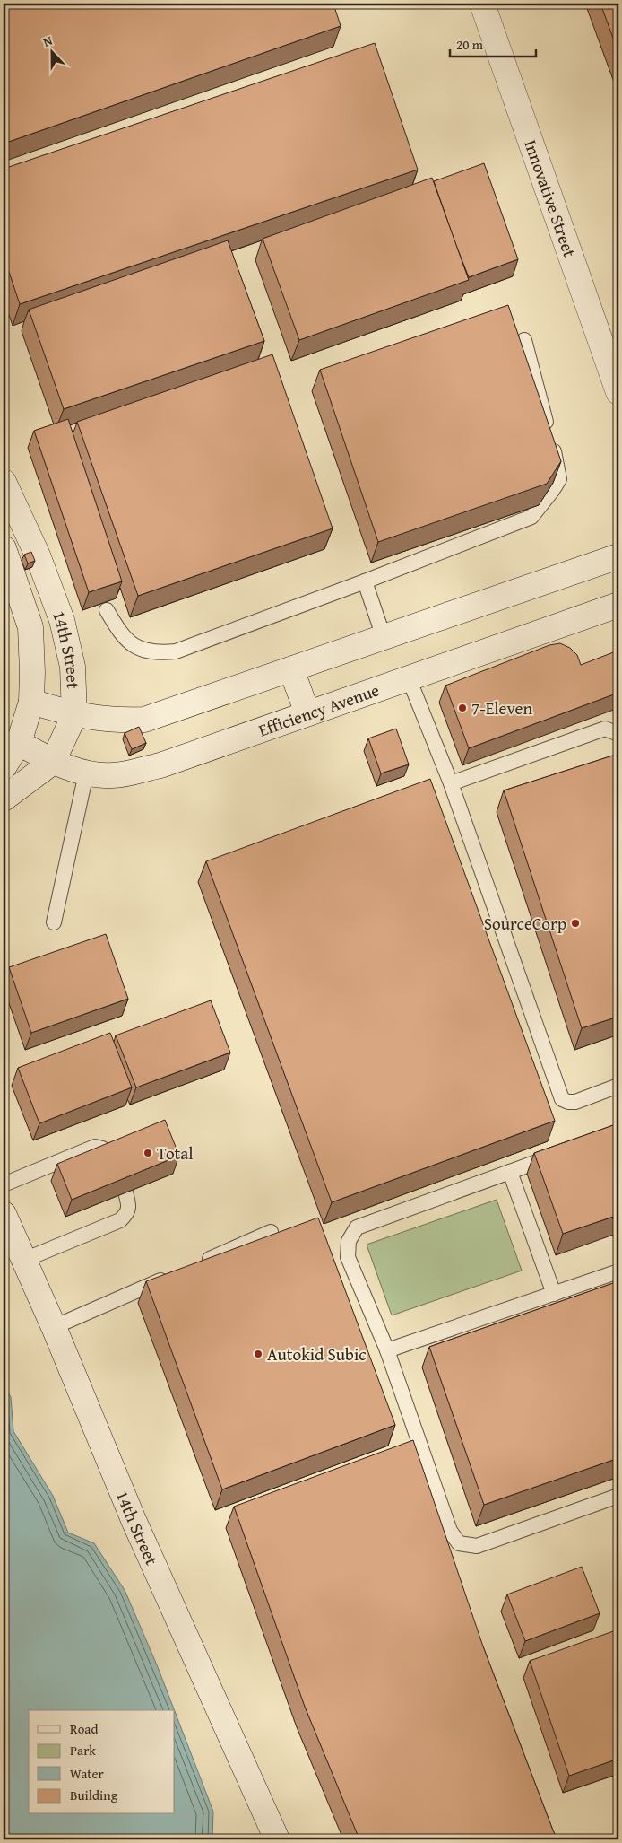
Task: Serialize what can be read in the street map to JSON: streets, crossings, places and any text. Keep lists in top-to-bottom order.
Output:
{
  "streets": {
    "street": ["Innovative Street", "14th Street", "Efficiency Avenue"]
  },
  "crossings": [
    ["14th Street", "Efficiency Avenue"]
  ],
  "places": [
    "7-Eleven",
    "SourceCorp",
    "Total",
    "Autokid Subic"
  ],
  "legend": [
    "Road",
    "Park",
    "Water",
    "Building"
  ],
  "scale_bar": "20 m",
  "north": "top"
}
